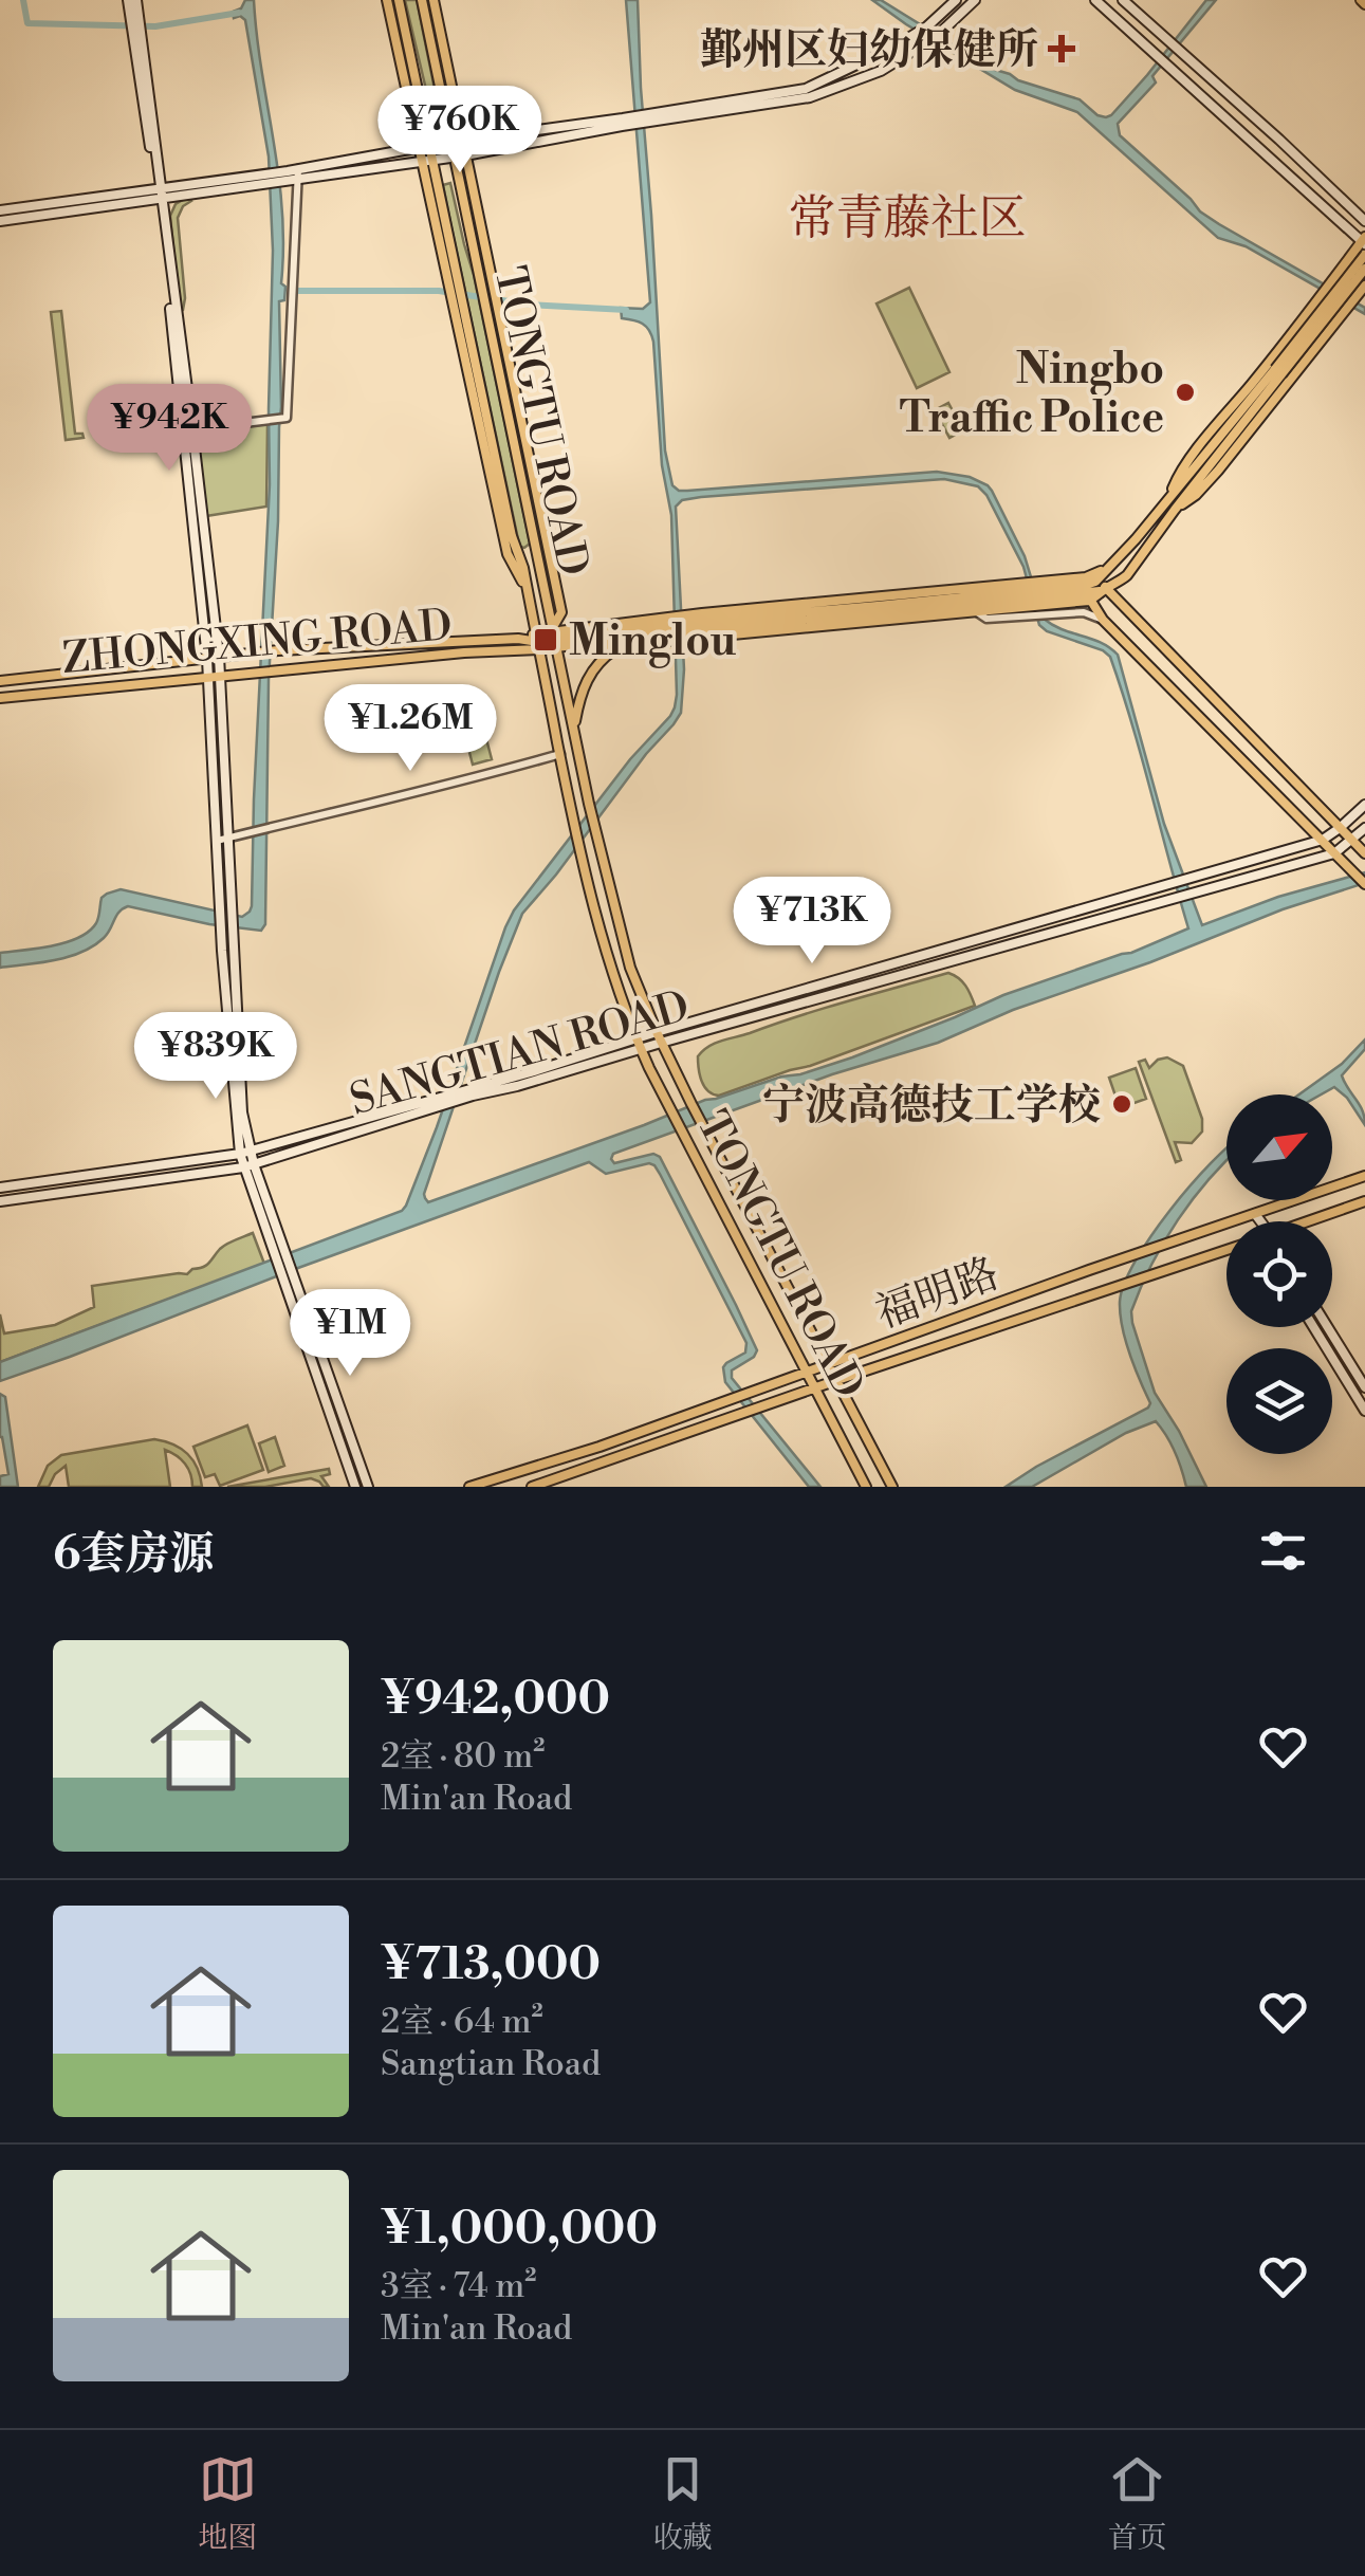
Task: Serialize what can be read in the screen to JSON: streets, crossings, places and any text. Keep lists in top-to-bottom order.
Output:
{
  "streets": {
    "main road": [
      "TONGTU ROAD",
      "ZHONGXING ROAD",
      "SANGTIAN ROAD",
      "福明路"
    ]
  },
  "crossings": [
    ["TONGTU ROAD", "ZHONGXING ROAD"],
    ["TONGTU ROAD", "SANGTIAN ROAD"],
    ["TONGTU ROAD", "福明路"]
  ],
  "districts": ["常青藤社区"],
  "places": {
    "health": ["鄞州区妇幼保健所"],
    "other": ["Ningbo Traffic Police", "宁波高德技工学校"],
    "transit": ["Minglou"]
  },
  "north": "top right",
  "page": {
    "price": [
      "¥760K",
      "¥942K",
      "¥1.26M",
      "¥713K",
      "¥839K",
      "¥1M"
    ],
    "heading": "6套房源",
    "list": [
      {
        "name": "¥942,000",
        "note": "2室 · 80 m² · Min'an Road"
      },
      {
        "name": "¥713,000",
        "note": "2室 · 64 m² · Sangtian Road"
      },
      {
        "name": "¥1,000,000",
        "note": "3室 · 74 m² · Min'an Road"
      }
    ],
    "tabs": ["地图", "收藏", "首页"]
  }
}
